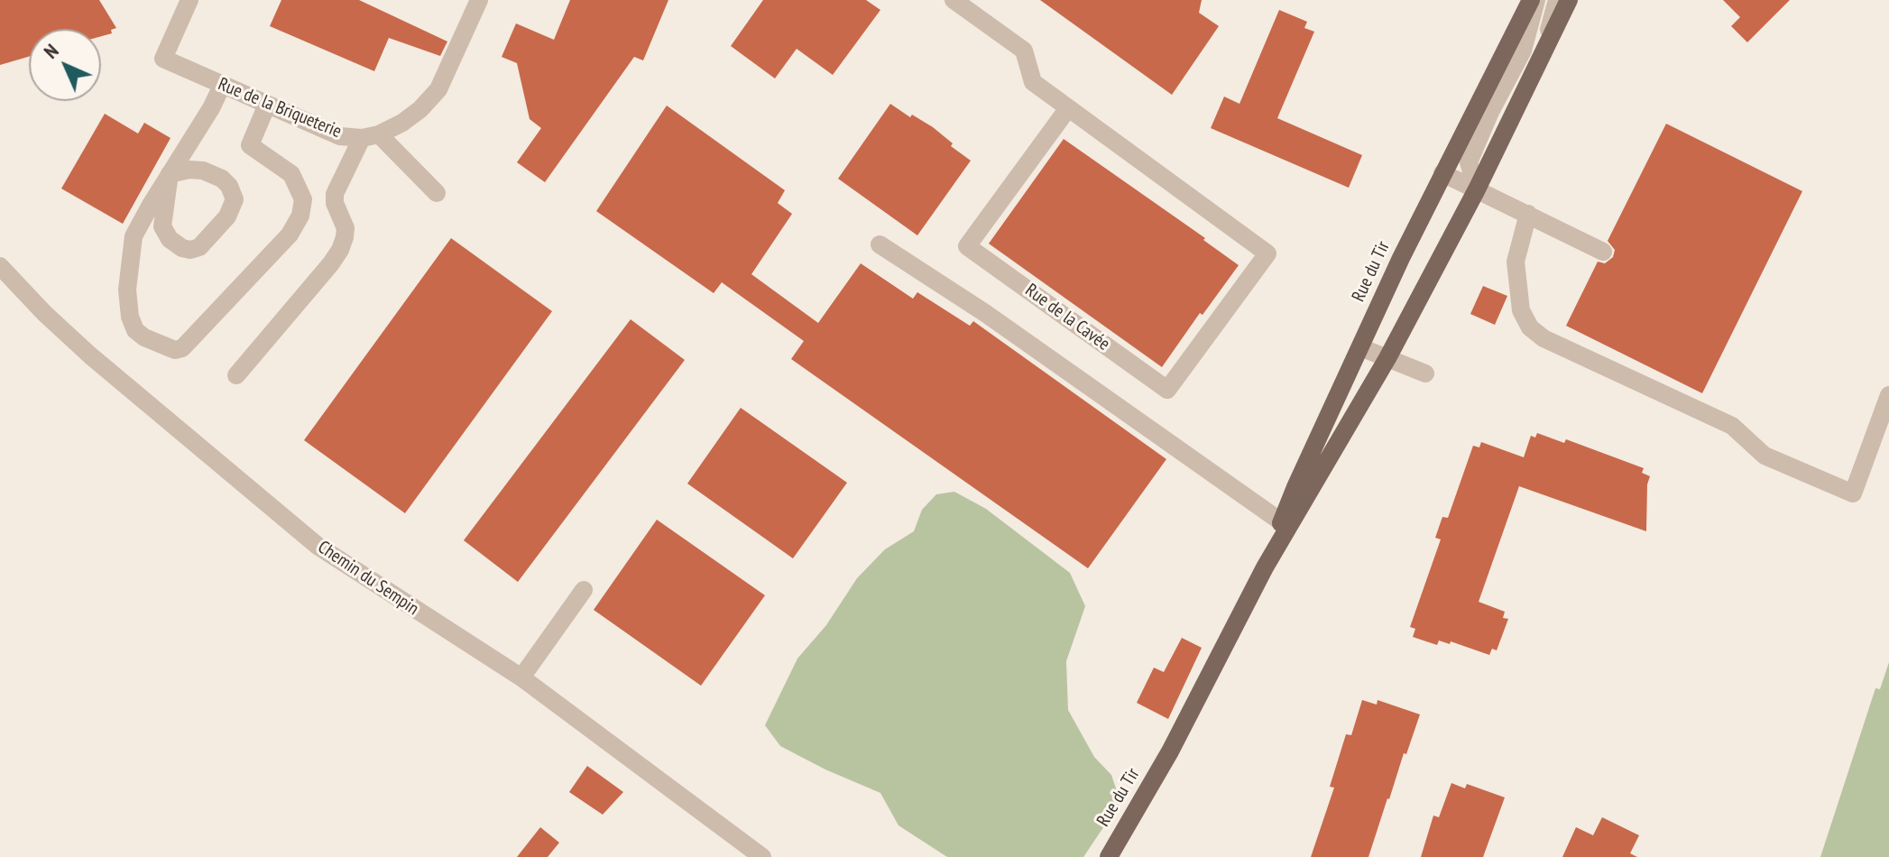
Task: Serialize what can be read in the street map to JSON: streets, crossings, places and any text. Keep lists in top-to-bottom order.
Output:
{
  "streets": {
    "main road": ["Rue du Tir"],
    "street": ["Rue de la Briqueterie", "Rue de la Cavée", "Chemin du Sempin"]
  },
  "north": "top left"
}
